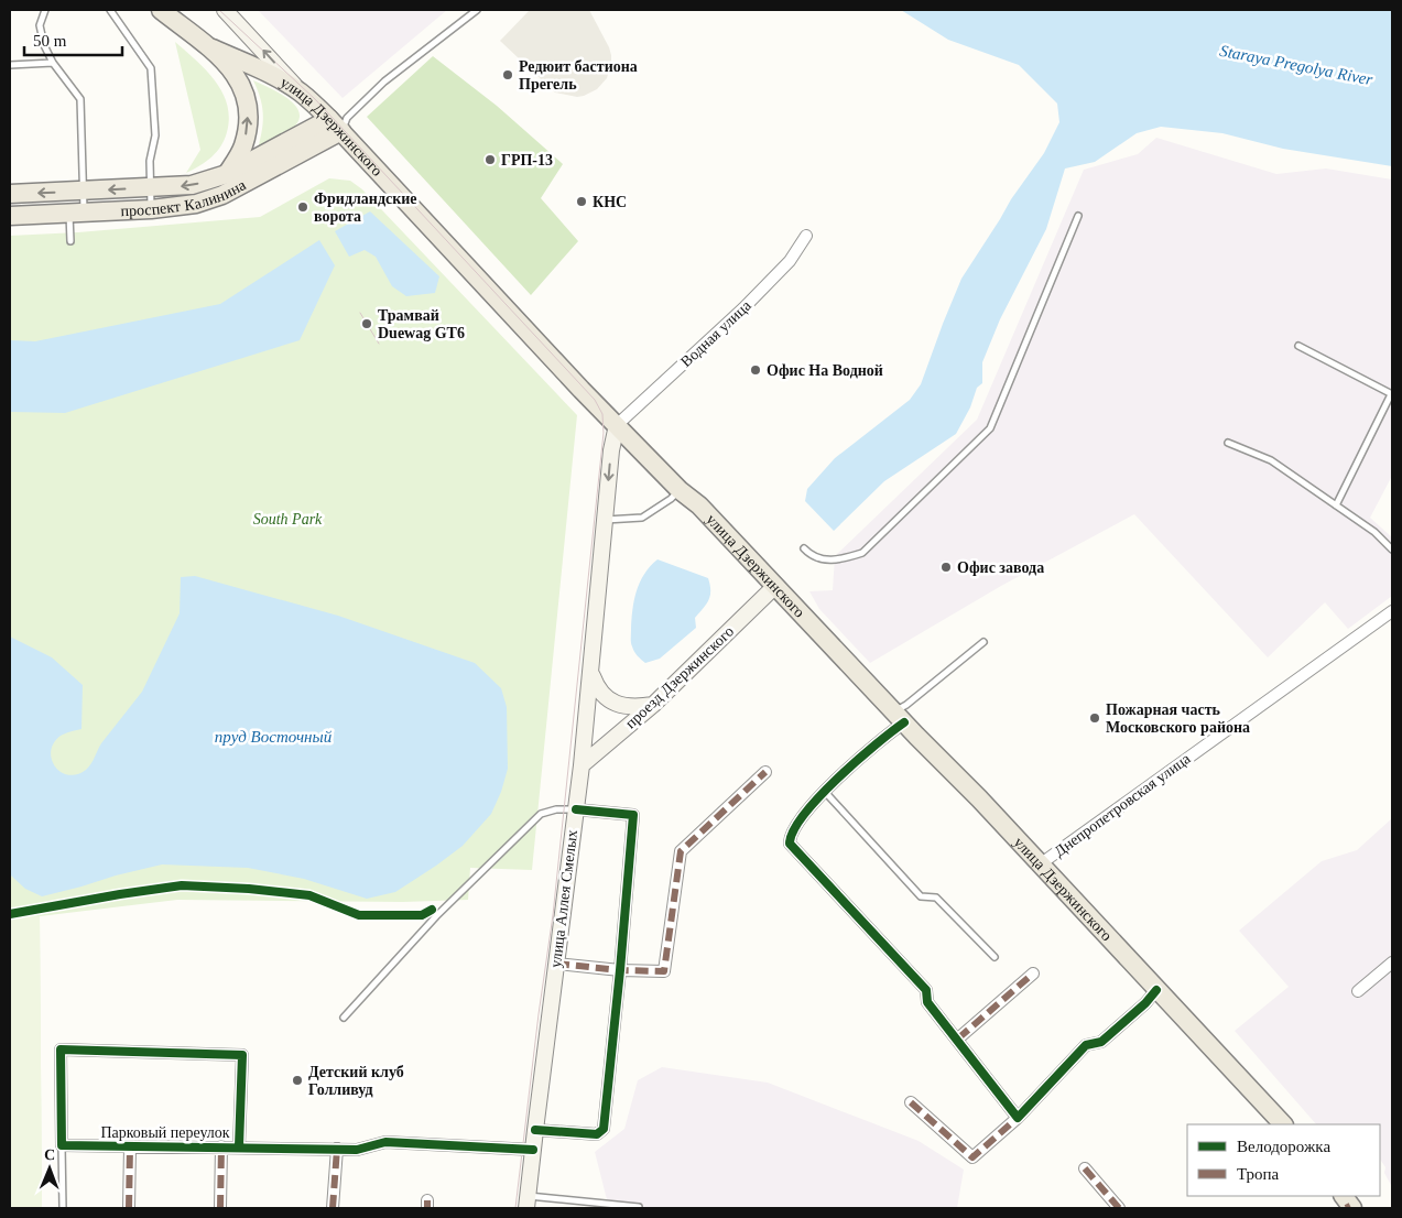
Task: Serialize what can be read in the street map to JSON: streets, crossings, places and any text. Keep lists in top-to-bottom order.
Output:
{
  "streets": {
    "main road": [
      "улица Дзержинского",
      "проспект Калинина",
      "проезд Дзержинского",
      "улица Аллея Смелых"
    ],
    "street": ["Водная улица", "Днепропетровская улица", "Парковый переулок"]
  },
  "crossings": [
    ["улица Дзержинского", "проспект Калинина"],
    ["улица Дзержинского", "Водная улица"],
    ["улица Дзержинского", "проезд Дзержинского"],
    ["улица Дзержинского", "Днепропетровская улица"],
    ["улица Дзержинского", "улица Аллея Смелых"],
    ["Водная улица", "улица Аллея Смелых"],
    ["проезд Дзержинского", "улица Аллея Смелых"],
    ["улица Аллея Смелых", "Парковый переулок"]
  ],
  "water": ["Staraya Pregolya River", "пруд Восточный"],
  "parks": ["South Park"],
  "places": [
    "Редюит бастиона Прегель",
    "ГРП-13",
    "КНС",
    "Фридландские ворота",
    "Трамвай Duewag GT6",
    "Офис На Водной",
    "Офис завода",
    "Пожарная часть Московского района",
    "Детский клуб Голливуд"
  ],
  "legend": ["Велодорожка", "Тропа"],
  "scale_bar": "50 m",
  "north": "top"
}
